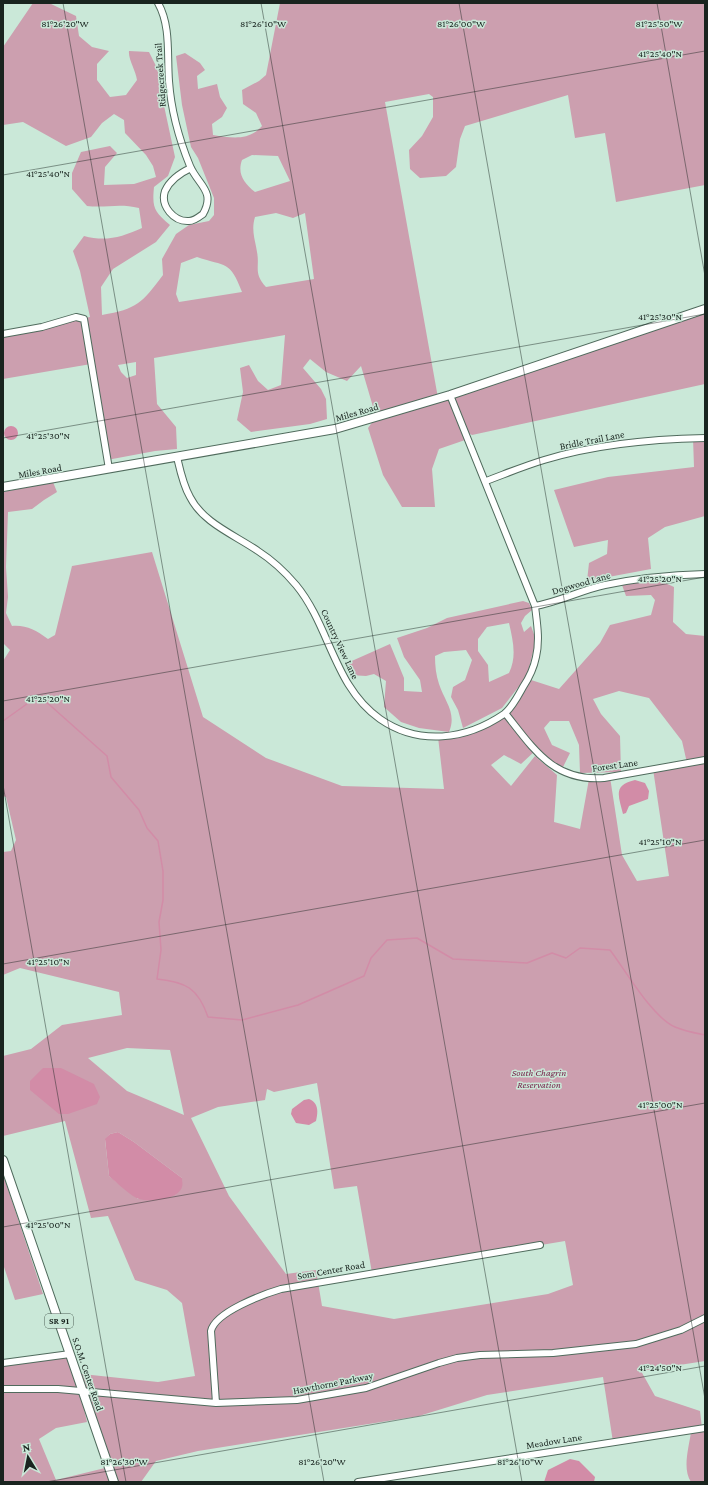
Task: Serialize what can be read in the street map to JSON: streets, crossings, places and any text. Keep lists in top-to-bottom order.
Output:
{
  "streets": {
    "main road": ["Miles Road", "SR 91", "S.O.M. Center Road"],
    "street": [
      "Ridgecreek Trail",
      "Bridle Trail Lane",
      "Dogwood Lane",
      "Country View Lane",
      "Forest Lane",
      "Som Center Road",
      "Hawthorne Parkway",
      "Meadow Lane"
    ]
  },
  "crossings": [
    ["Miles Road", "Country View Lane"],
    ["Bridle Trail Lane", "Country View Lane"],
    ["Dogwood Lane", "Country View Lane"],
    ["Country View Lane", "Forest Lane"],
    ["Som Center Road", "Hawthorne Parkway"],
    ["S.O.M. Center Road", "Hawthorne Parkway"]
  ],
  "parks": ["South Chagrin Reservation"],
  "north": "top",
  "coordinates": [
    "81°26'20\"W",
    "81°26'10\"W",
    "81°26'00\"W",
    "81°25'50\"W",
    "41°25'40\"N",
    "41°25'30\"N",
    "41°25'20\"N",
    "41°25'10\"N",
    "41°25'00\"N",
    "41°24'50\"N",
    "81°26'30\"W"
  ]
}
